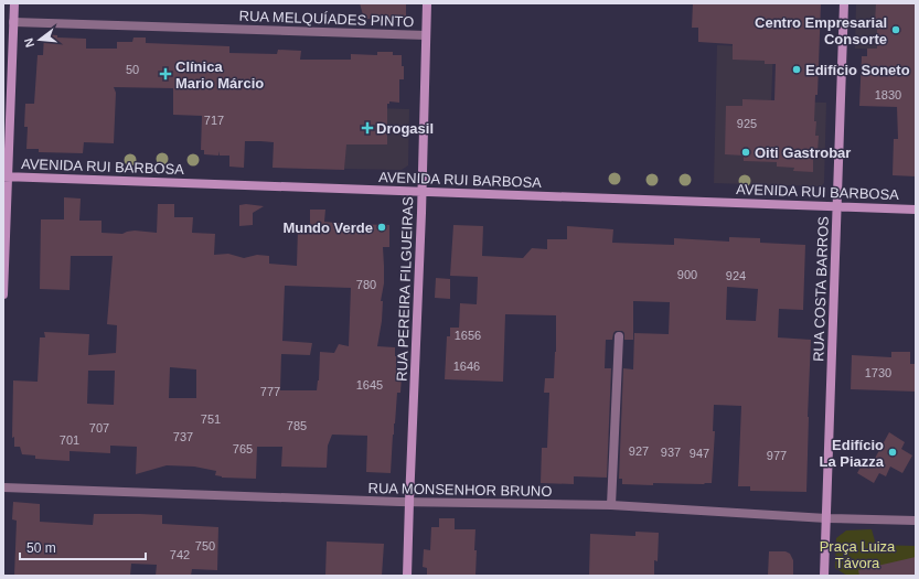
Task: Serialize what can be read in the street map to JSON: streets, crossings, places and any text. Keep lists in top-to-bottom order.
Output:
{
  "streets": {
    "street": [
      "RUA MELQUÍADES PINTO",
      "AVENIDA RUI BARBOSA",
      "RUA PEREIRA FILGUEIRAS",
      "RUA COSTA BARROS",
      "RUA MONSENHOR BRUNO"
    ]
  },
  "crossings": [
    ["RUA MELQUÍADES PINTO", "RUA PEREIRA FILGUEIRAS"],
    ["AVENIDA RUI BARBOSA", "RUA PEREIRA FILGUEIRAS"],
    ["AVENIDA RUI BARBOSA", "RUA COSTA BARROS"],
    ["RUA PEREIRA FILGUEIRAS", "RUA MONSENHOR BRUNO"],
    ["RUA COSTA BARROS", "RUA MONSENHOR BRUNO"]
  ],
  "parks": ["Praça Luiza Távora"],
  "places": {
    "other": [
      "Centro Empresarial Consorte",
      "Edifício Soneto",
      "Oiti Gastrobar",
      "Mundo Verde",
      "Edifício La Piazza"
    ],
    "health": ["Clínica Mario Márcio", "Drogasil"]
  },
  "house_numbers": [
    "50",
    "1830",
    "717",
    "925",
    "900",
    "924",
    "780",
    "1656",
    "1646",
    "1730",
    "1645",
    "777",
    "751",
    "785",
    "707",
    "737",
    "701",
    "765",
    "927",
    "937",
    "947",
    "977",
    "750",
    "742"
  ],
  "scale_bar": "50 m",
  "north": "left"
}
